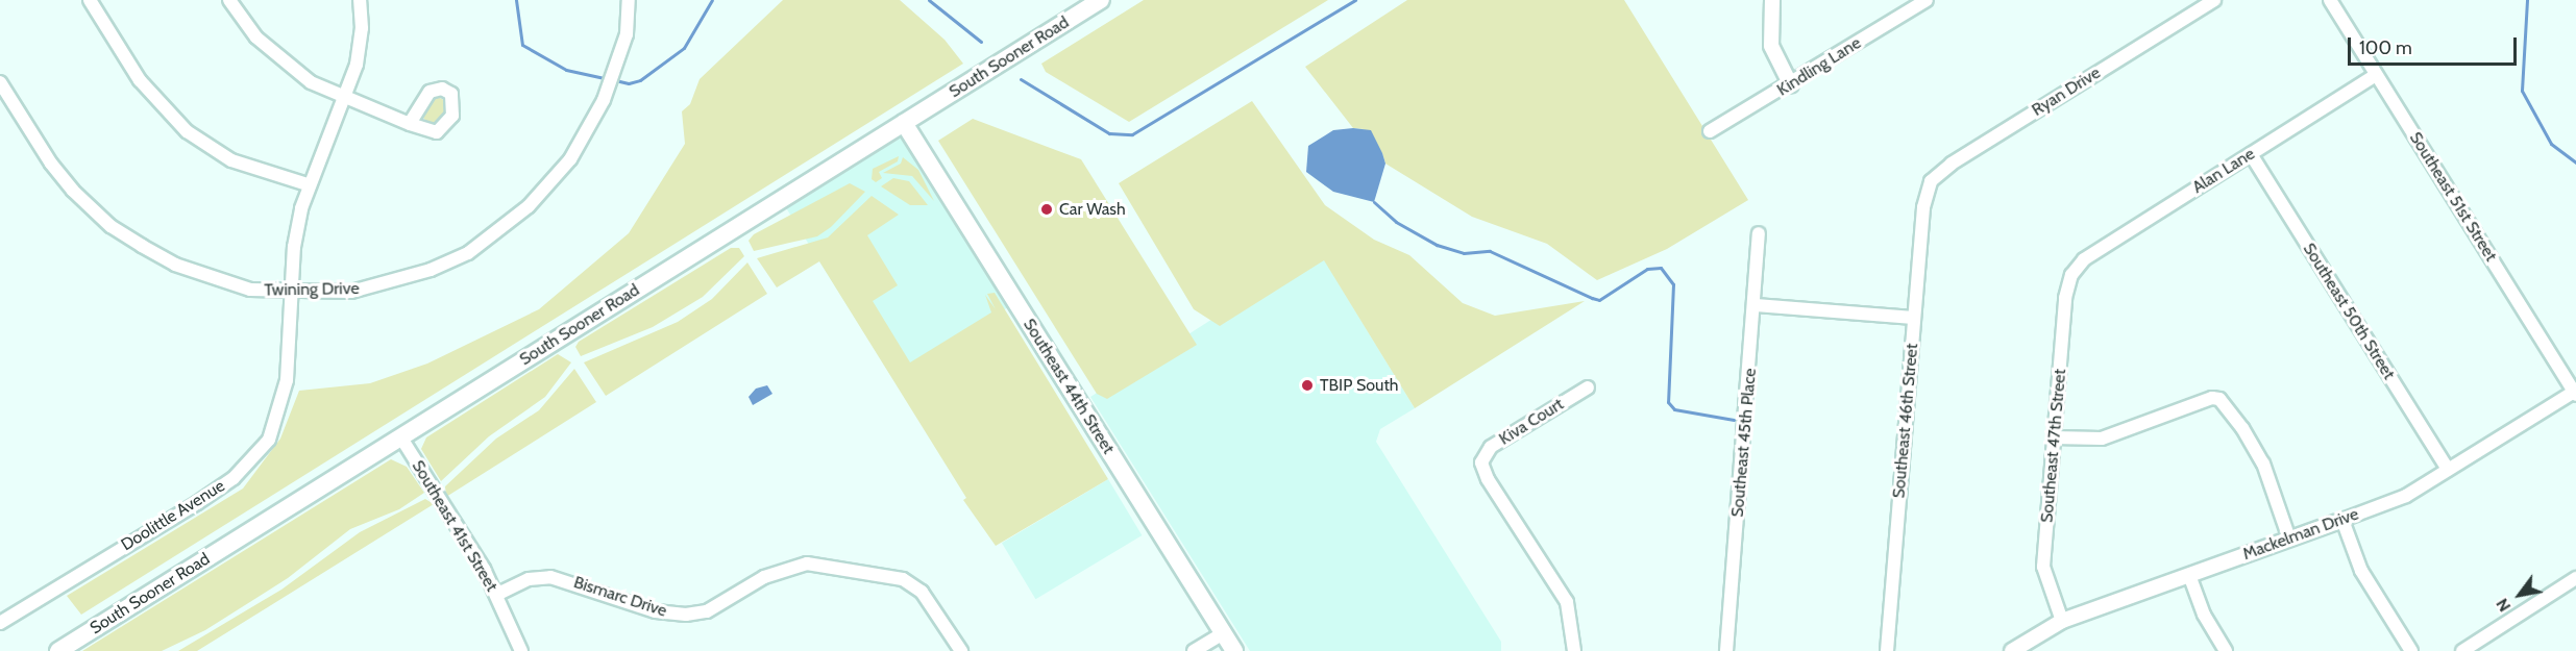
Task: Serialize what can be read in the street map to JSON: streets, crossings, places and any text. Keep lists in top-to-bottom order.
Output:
{
  "streets": {
    "main road": ["South Sooner Road", "Southeast 44th Street"],
    "street": [
      "Kindling Lane",
      "Ryan Drive",
      "Alan Lane",
      "Southeast 51st Street",
      "Twining Drive",
      "Southeast 50th Street",
      "Southeast 46th Street",
      "Kiva Court",
      "Southeast 45th Place",
      "Southeast 47th Street",
      "Doolittle Avenue",
      "Southeast 41st Street",
      "Mackelman Drive",
      "Bismarc Drive"
    ]
  },
  "crossings": [
    ["South Sooner Road", "Southeast 44th Street"],
    ["South Sooner Road", "Southeast 41st Street"],
    ["Ryan Drive", "Southeast 46th Street"],
    ["Alan Lane", "Southeast 51st Street"],
    ["Alan Lane", "Southeast 50th Street"],
    ["Alan Lane", "Southeast 47th Street"],
    ["Southeast 51st Street", "Mackelman Drive"],
    ["Twining Drive", "Doolittle Avenue"],
    ["Southeast 50th Street", "Mackelman Drive"],
    ["Southeast 47th Street", "Mackelman Drive"],
    ["Southeast 41st Street", "Bismarc Drive"]
  ],
  "places": ["Car Wash", "TBIP South"],
  "scale_bar": "100 m",
  "north": "bottom left"
}
